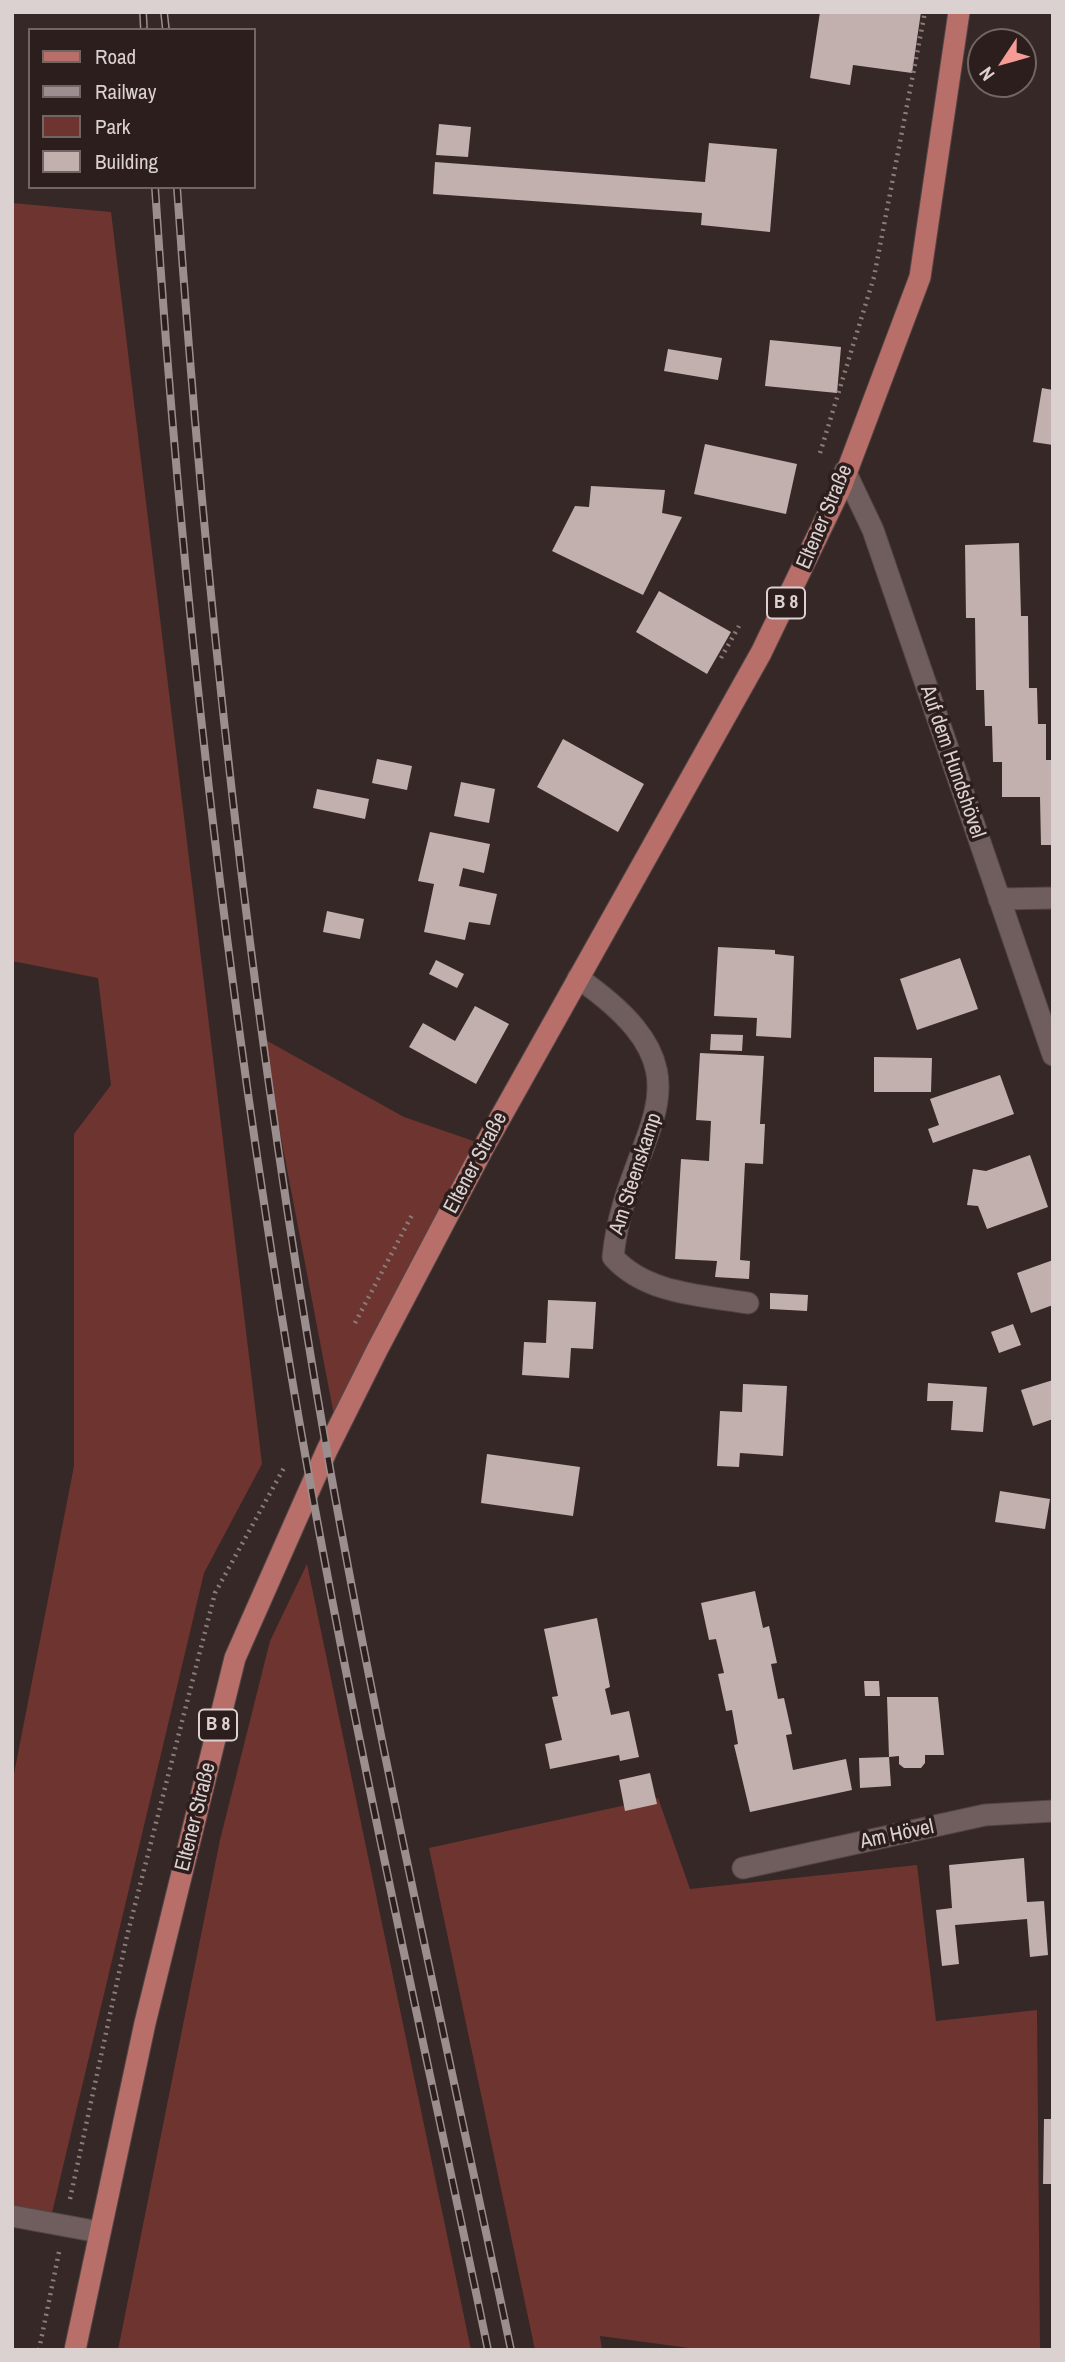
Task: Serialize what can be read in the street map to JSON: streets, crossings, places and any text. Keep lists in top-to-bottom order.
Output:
{
  "streets": {
    "main road": ["Eltener Straße", "B 8"],
    "street": ["Auf dem Hundshövel", "Am Steenskamp", "Am Hövel"]
  },
  "crossings": [
    ["Eltener Straße", "Auf dem Hundshövel"],
    ["Eltener Straße", "Am Steenskamp"]
  ],
  "legend": [
    "Road",
    "Railway",
    "Park",
    "Building"
  ],
  "north": "bottom left"
}
